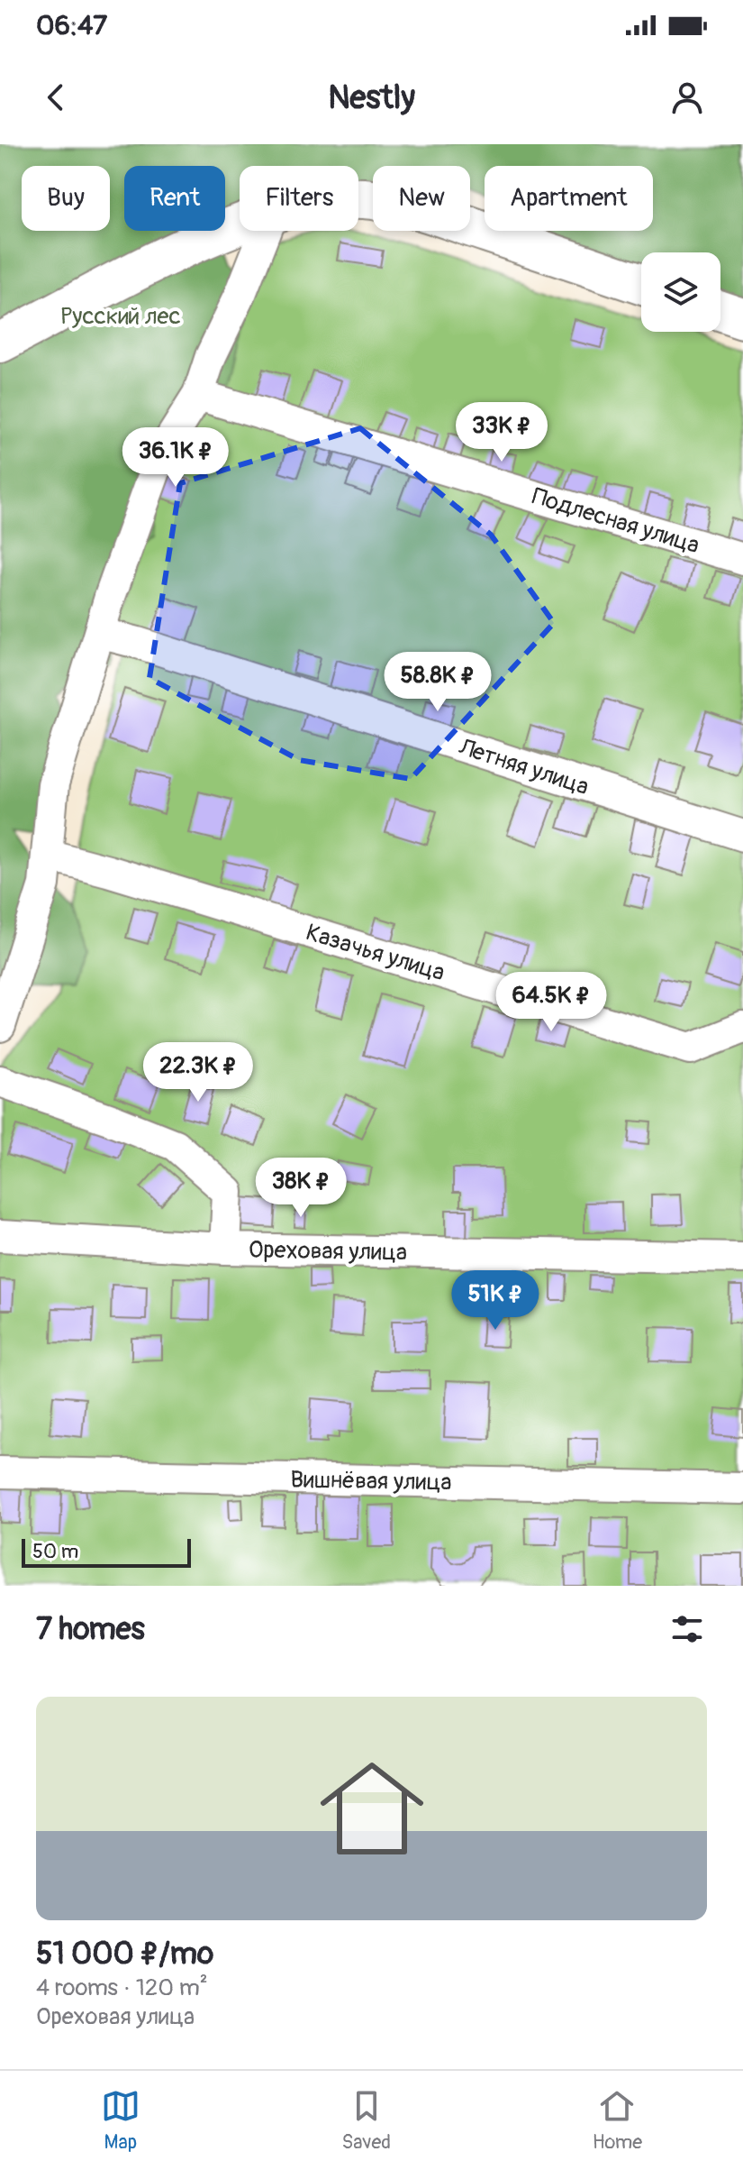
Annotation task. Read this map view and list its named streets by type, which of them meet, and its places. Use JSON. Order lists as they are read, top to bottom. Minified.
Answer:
{"streets":{"street":["Подлесная улица","Летняя улица","Казачья улица","Ореховая улица","Вишнёвая улица"]},"parks":["Русский лес"],"scale_bar":"50 m","page":{"status":"06:47","header":"Nestly","chip":["Buy","Rent","Filters","New","Apartment"],"price":["33K ₽","36.1K ₽","58.8K ₽","64.5K ₽","22.3K ₽","38K ₽","51K ₽"],"scale":"50 m","heading":"7 homes","list":[{"name":"51 000 ₽/mo","note":"4 rooms · 120 m² · Ореховая улица"}],"tabs":["Map","Saved","Home"]}}
